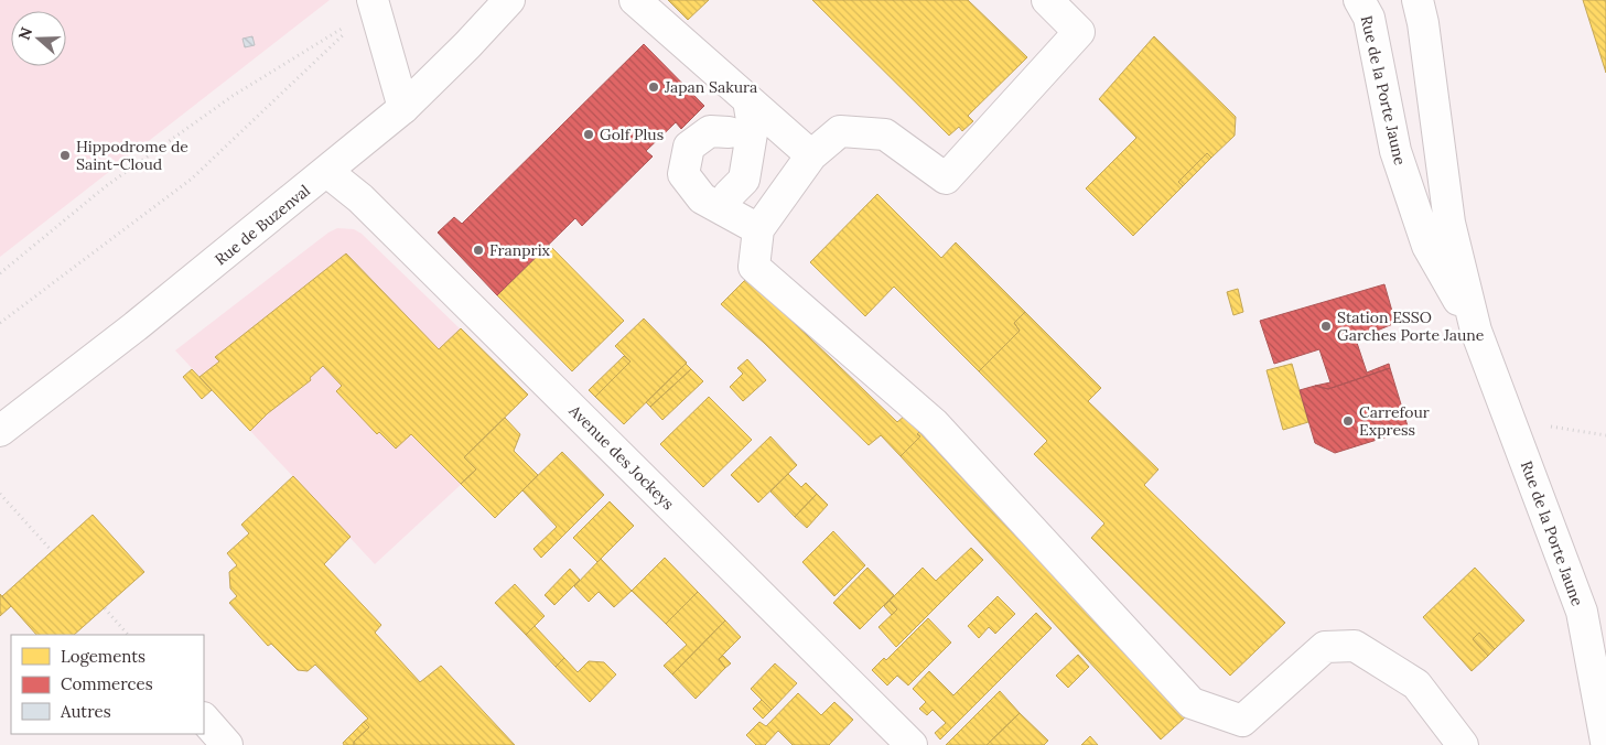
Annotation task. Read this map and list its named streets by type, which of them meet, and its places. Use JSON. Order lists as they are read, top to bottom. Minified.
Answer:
{"streets":{"main road":["Rue de la Porte Jaune","Rue de Buzenval","Avenue des Jockeys"]},"crossings":[["Rue de Buzenval","Avenue des Jockeys"]],"places":["Japan Sakura","Golf Plus","Hippodrome de Saint-Cloud","Franprix","Station ESSO Garches Porte Jaune","Carrefour Express"],"legend":["Logements","Commerces","Autres"],"north":"left"}
